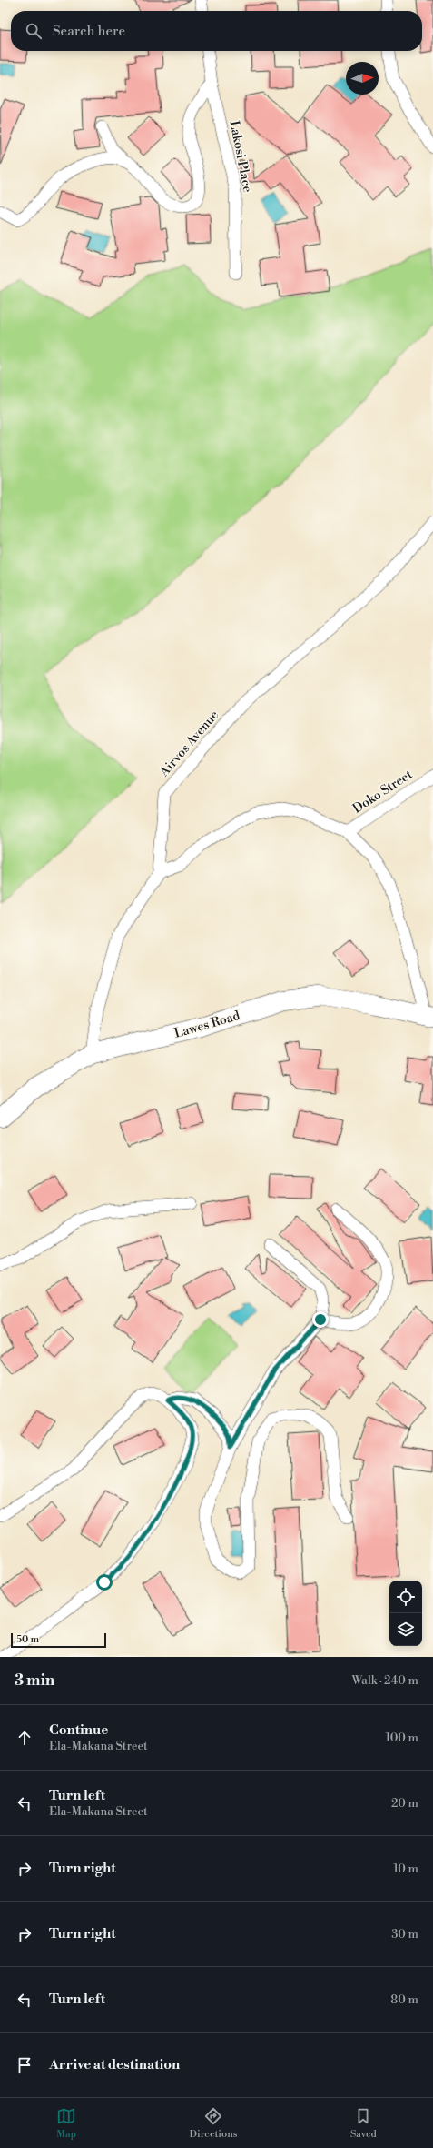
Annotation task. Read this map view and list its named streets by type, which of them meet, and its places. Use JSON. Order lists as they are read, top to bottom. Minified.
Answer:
{"streets":{"main road":["Lawes Road"],"street":["Lakosi Place","Airvos Avenue","Doko Street"]},"crossings":[["Airvos Avenue","Lawes Road"]],"scale_bar":"50 m","north":"right","page":{"search":"Search here","scale":"50 m","heading":["3 min","Walk · 240 m"],"list":[["Continue","Ela-Makana Street","100 m"],["Turn left","Ela-Makana Street","20 m"],["Turn right","10 m"],["Turn right","30 m"],["Turn left","80 m"],"Arrive at destination"],"nav":["Map","Directions","Saved"]}}
